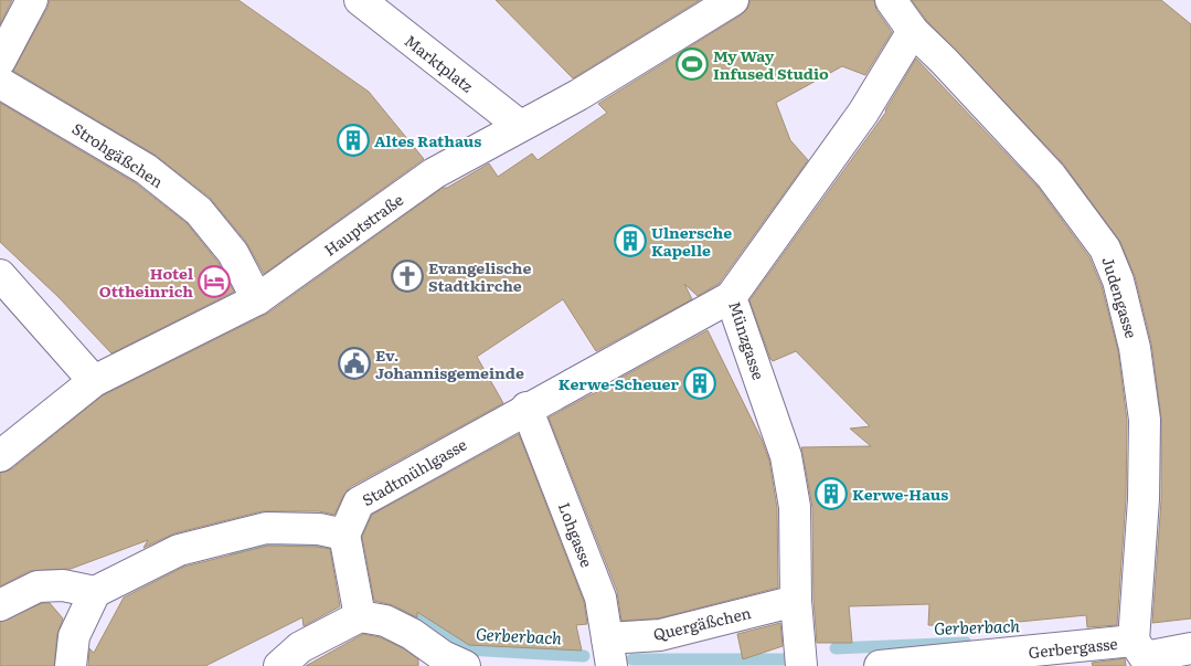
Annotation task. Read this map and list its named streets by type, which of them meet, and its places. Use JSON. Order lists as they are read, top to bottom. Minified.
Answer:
{"streets":{"street":["Marktplatz","Strohgäßchen","Hauptstraße","Judengasse","Münzgasse","Stadtmühlgasse","Lohgasse","Quergäßchen","Gerbergasse"]},"crossings":[["Marktplatz","Hauptstraße"],["Strohgäßchen","Hauptstraße"],["Judengasse","Münzgasse"],["Judengasse","Gerbergasse"],["Münzgasse","Stadtmühlgasse"],["Münzgasse","Quergäßchen"],["Stadtmühlgasse","Lohgasse"],["Lohgasse","Quergäßchen"]],"water":["Gerberbach"],"places":{"sports":["My Way Infused Studio"],"building":["Altes Rathaus","Ulnersche Kapelle","Kerwe-Scheuer","Kerwe-Haus"],"church":["Evangelische Stadtkirche"],"hotel":["Hotel Ottheinrich"],"public building":["Ev. Johannisgemeinde"]}}
